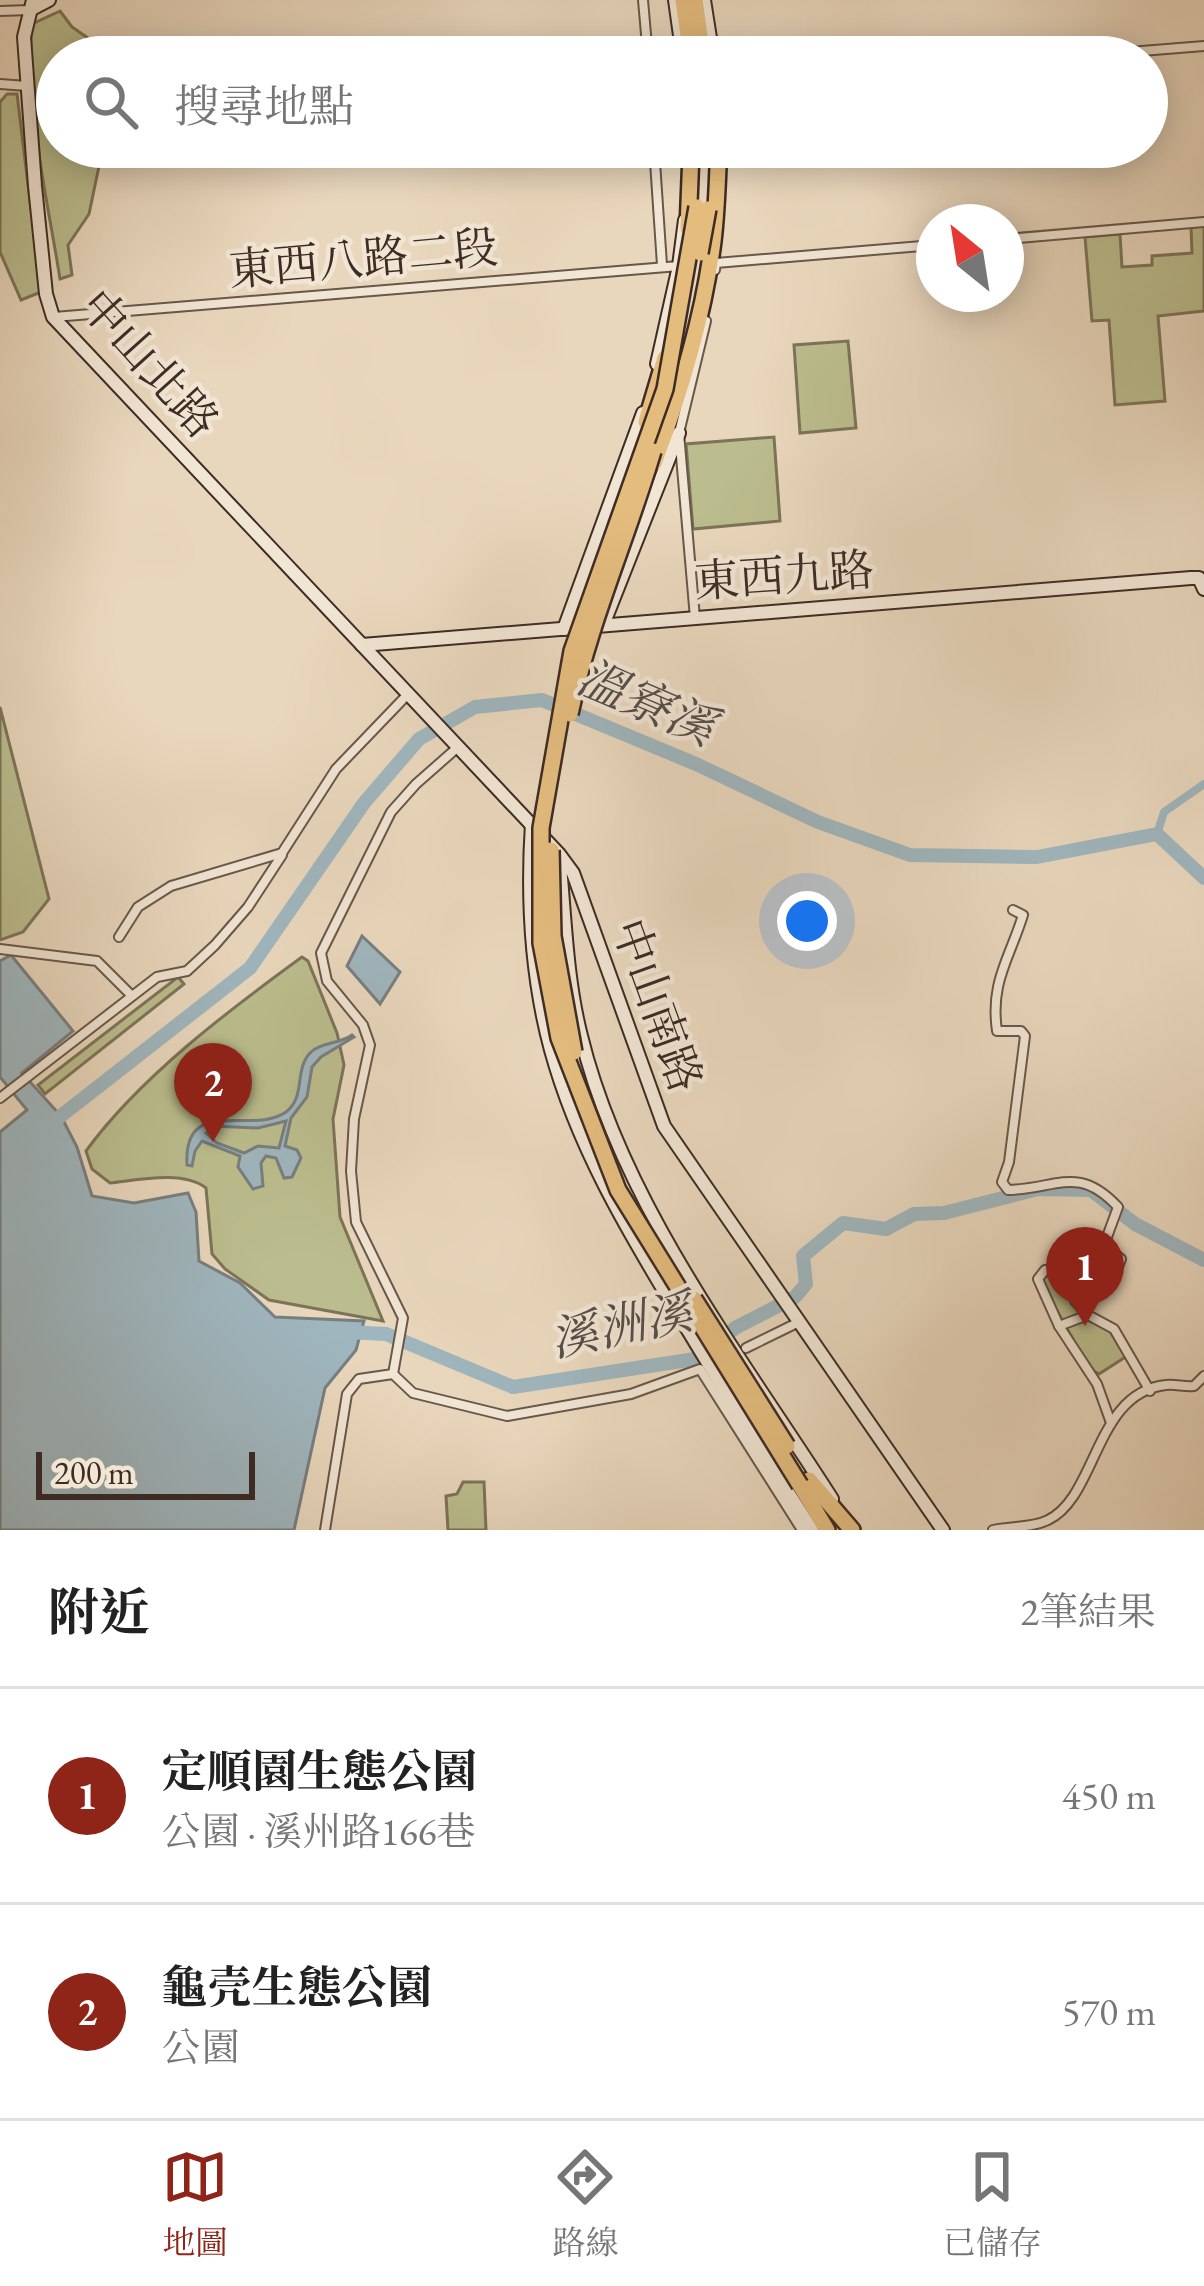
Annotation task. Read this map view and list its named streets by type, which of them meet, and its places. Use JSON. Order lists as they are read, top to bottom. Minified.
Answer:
{"streets":{"street":["東西八路二段","中山北路","東西九路","中山南路"]},"crossings":[["東西八路二段","中山北路"],["中山北路","東西九路"],["中山北路","中山南路"]],"water":["溫寮溪","溪洲溪"],"scale_bar":"200 m","north":"top left","page":{"search":"搜尋地點","pins":["2","1"],"scale":"200 m","heading":["附近","2筆結果"],"list":[{"mark":"1","name":"定順園生態公園","note":"公園 · 溪州路166巷","value":"450 m"},{"mark":"2","name":"龜壳生態公園","note":"公園","value":"570 m"}],"nav":["地圖","路線","已儲存"]}}
